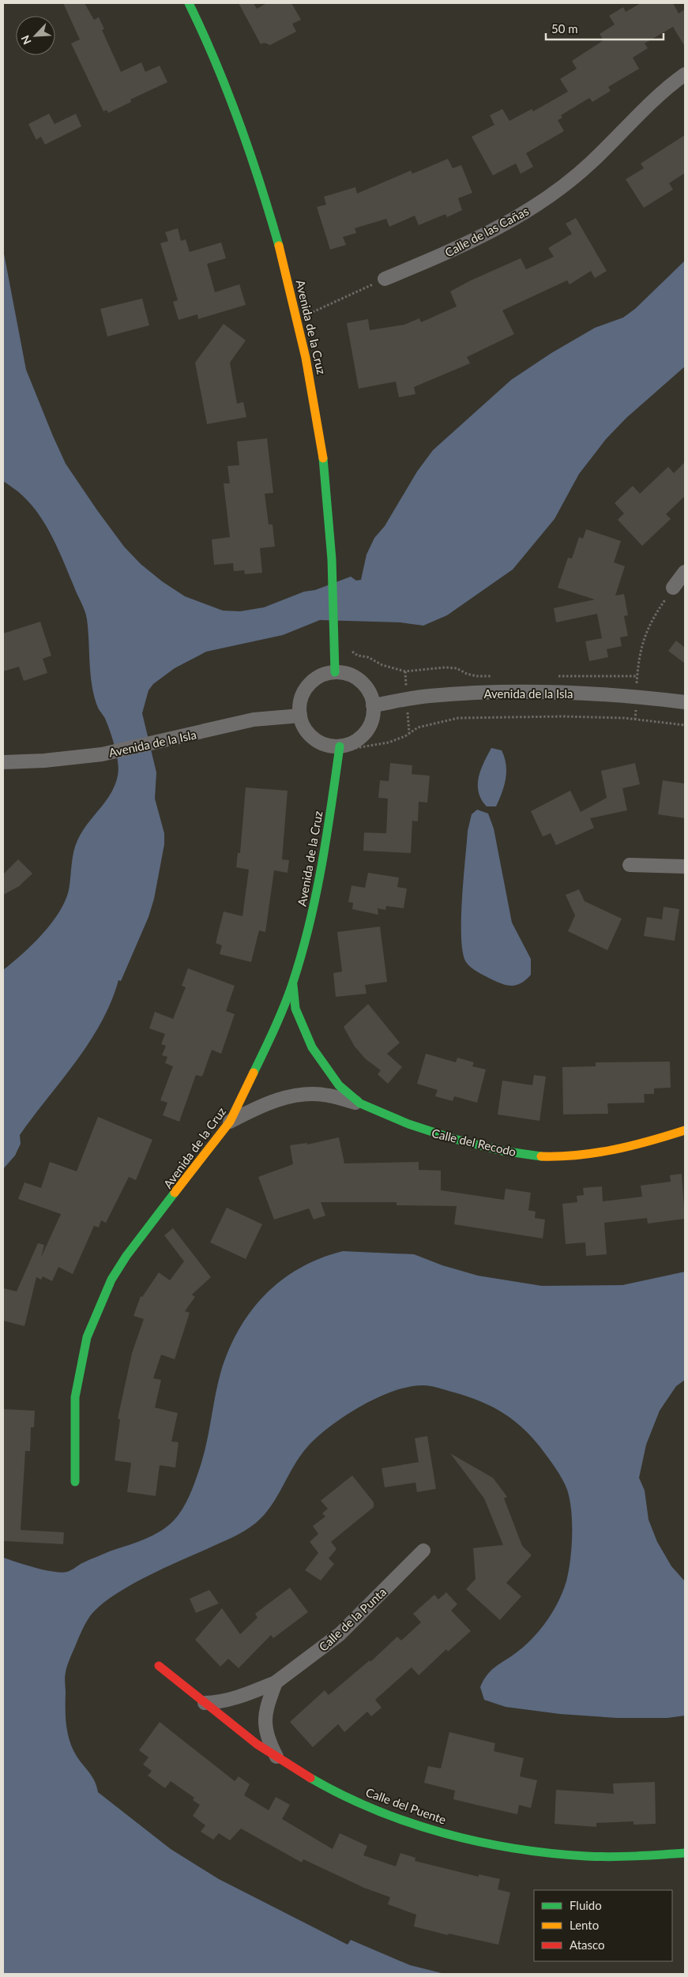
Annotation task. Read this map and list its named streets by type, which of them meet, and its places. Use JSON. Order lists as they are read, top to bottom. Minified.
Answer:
{"streets":{"street":["Calle de las Cañas","Avenida de la Cruz","Avenida de la Isla","Calle del Recodo","Calle de la Punta","Calle del Puente"]},"crossings":[["Avenida de la Cruz","Avenida de la Isla"],["Avenida de la Cruz","Calle del Recodo"],["Calle de la Punta","Calle del Puente"]],"legend":["Fluido","Lento","Atasco"],"scale_bar":"50 m","north":"bottom left"}
